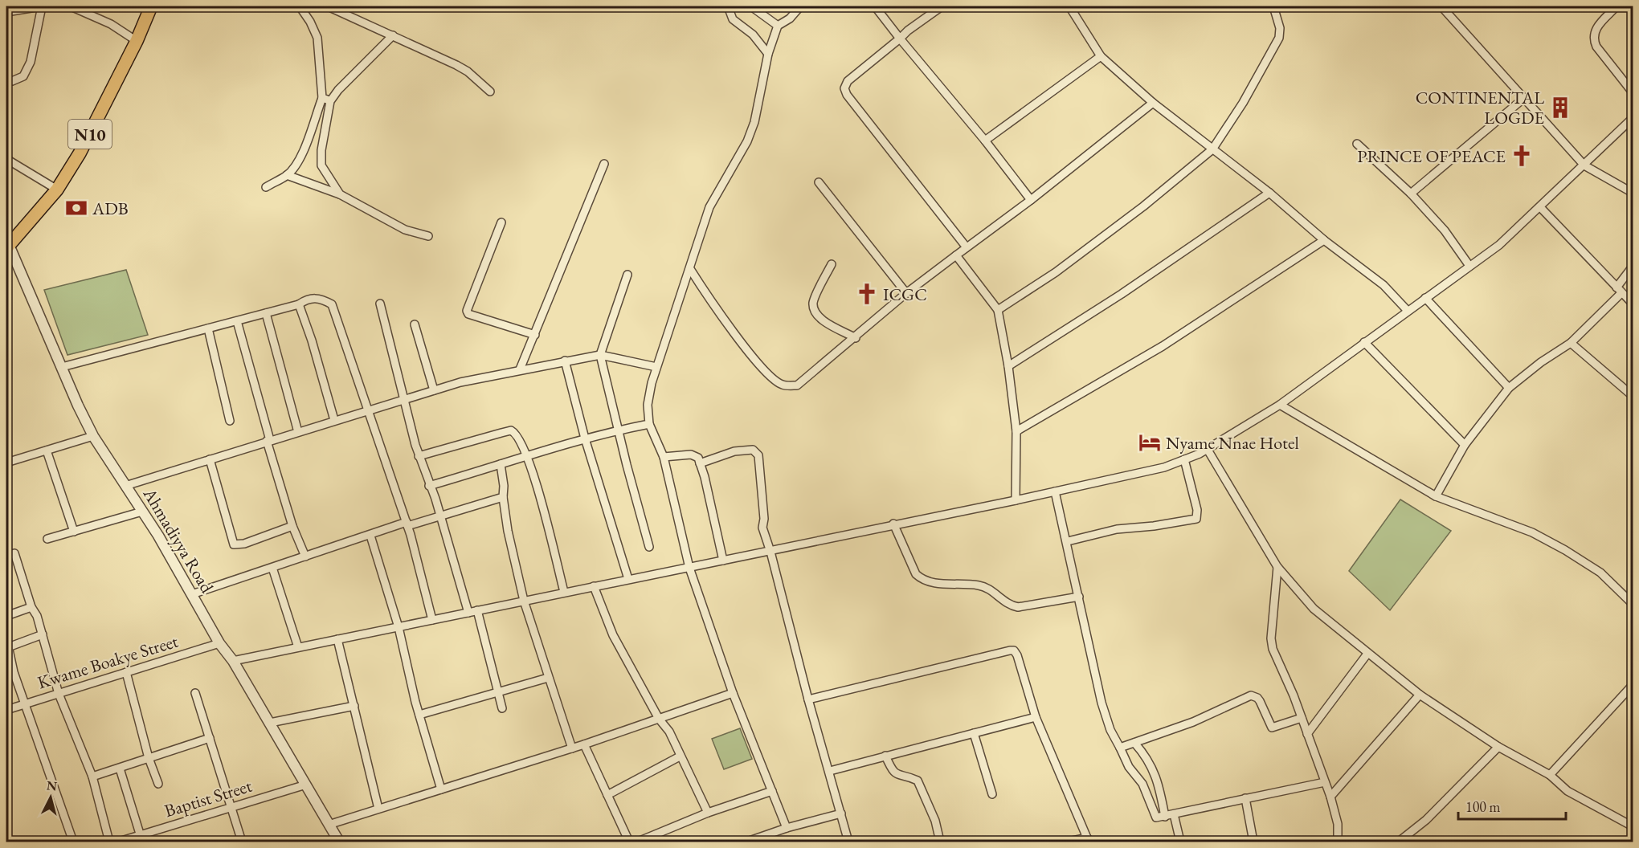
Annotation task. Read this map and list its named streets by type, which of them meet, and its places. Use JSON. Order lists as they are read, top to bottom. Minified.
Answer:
{"streets":{"highway":["N10"],"street":["Ahmadiyya Road","Kwame Boakye Street","Baptist Street"]},"crossings":[["N10","Ahmadiyya Road"],["Ahmadiyya Road","Kwame Boakye Street"],["Ahmadiyya Road","Baptist Street"]],"places":{"building":["CONTINENTAL LOGDE"],"church":["PRINCE OF PEACE","ICGC"],"bank":["ADB"],"hotel":["Nyame Nnae Hotel"]},"scale_bar":"100 m","north":"top"}
